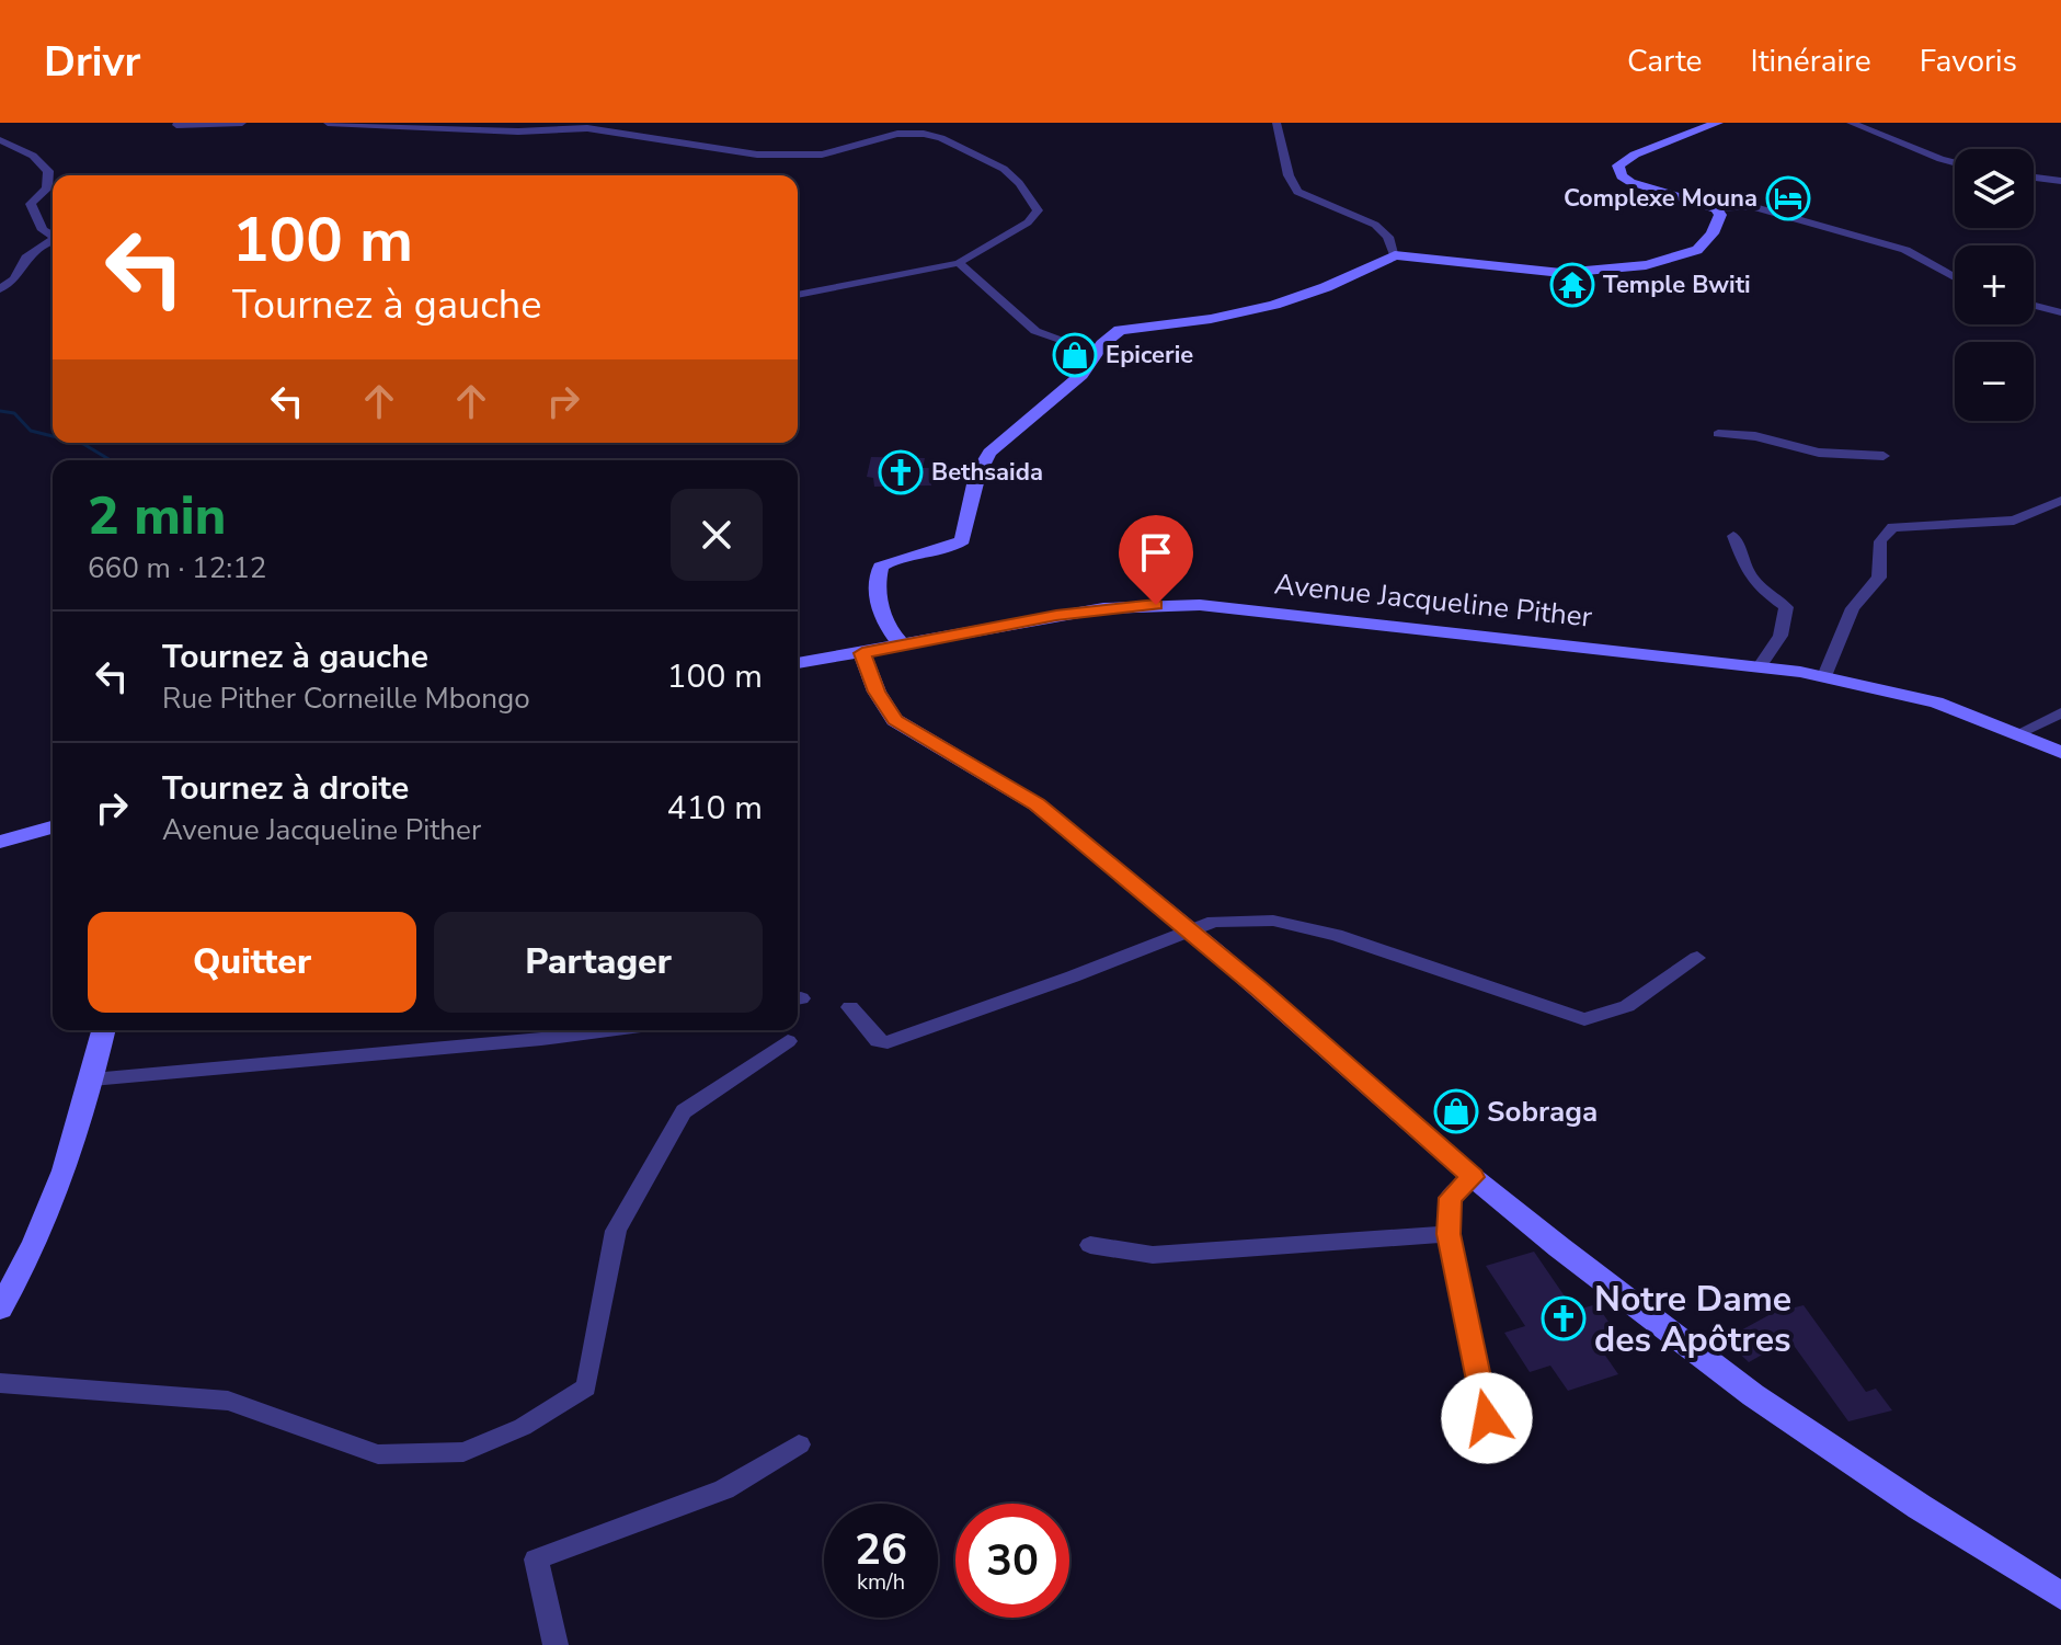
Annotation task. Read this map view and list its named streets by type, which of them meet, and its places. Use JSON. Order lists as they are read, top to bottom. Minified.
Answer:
{"streets":{"street":["Avenue Jacqueline Pither"]},"places":{"hotel":["Complexe Mouna"],"temple":["Temple Bwiti"],"shop":["Epicerie","Sobraga"],"church":["Bethsaida","Notre Dame des Apôtres"]},"page":{"header":"Drivr","nav":["Carte","Itinéraire","Favoris"],"map_buttons":["+","−"],"turn":["100 m","Tournez à gauche"],"heading":["2 min","660 m · 12:12"],"list":[{"name":"Tournez à gauche","note":"Rue Pither Corneille Mbongo","value":"100 m"},{"name":"Tournez à droite","note":"Avenue Jacqueline Pither","value":"410 m"}],"buttons":["Quitter","Partager"],"speed":"26 km/h","limit":"30"}}
